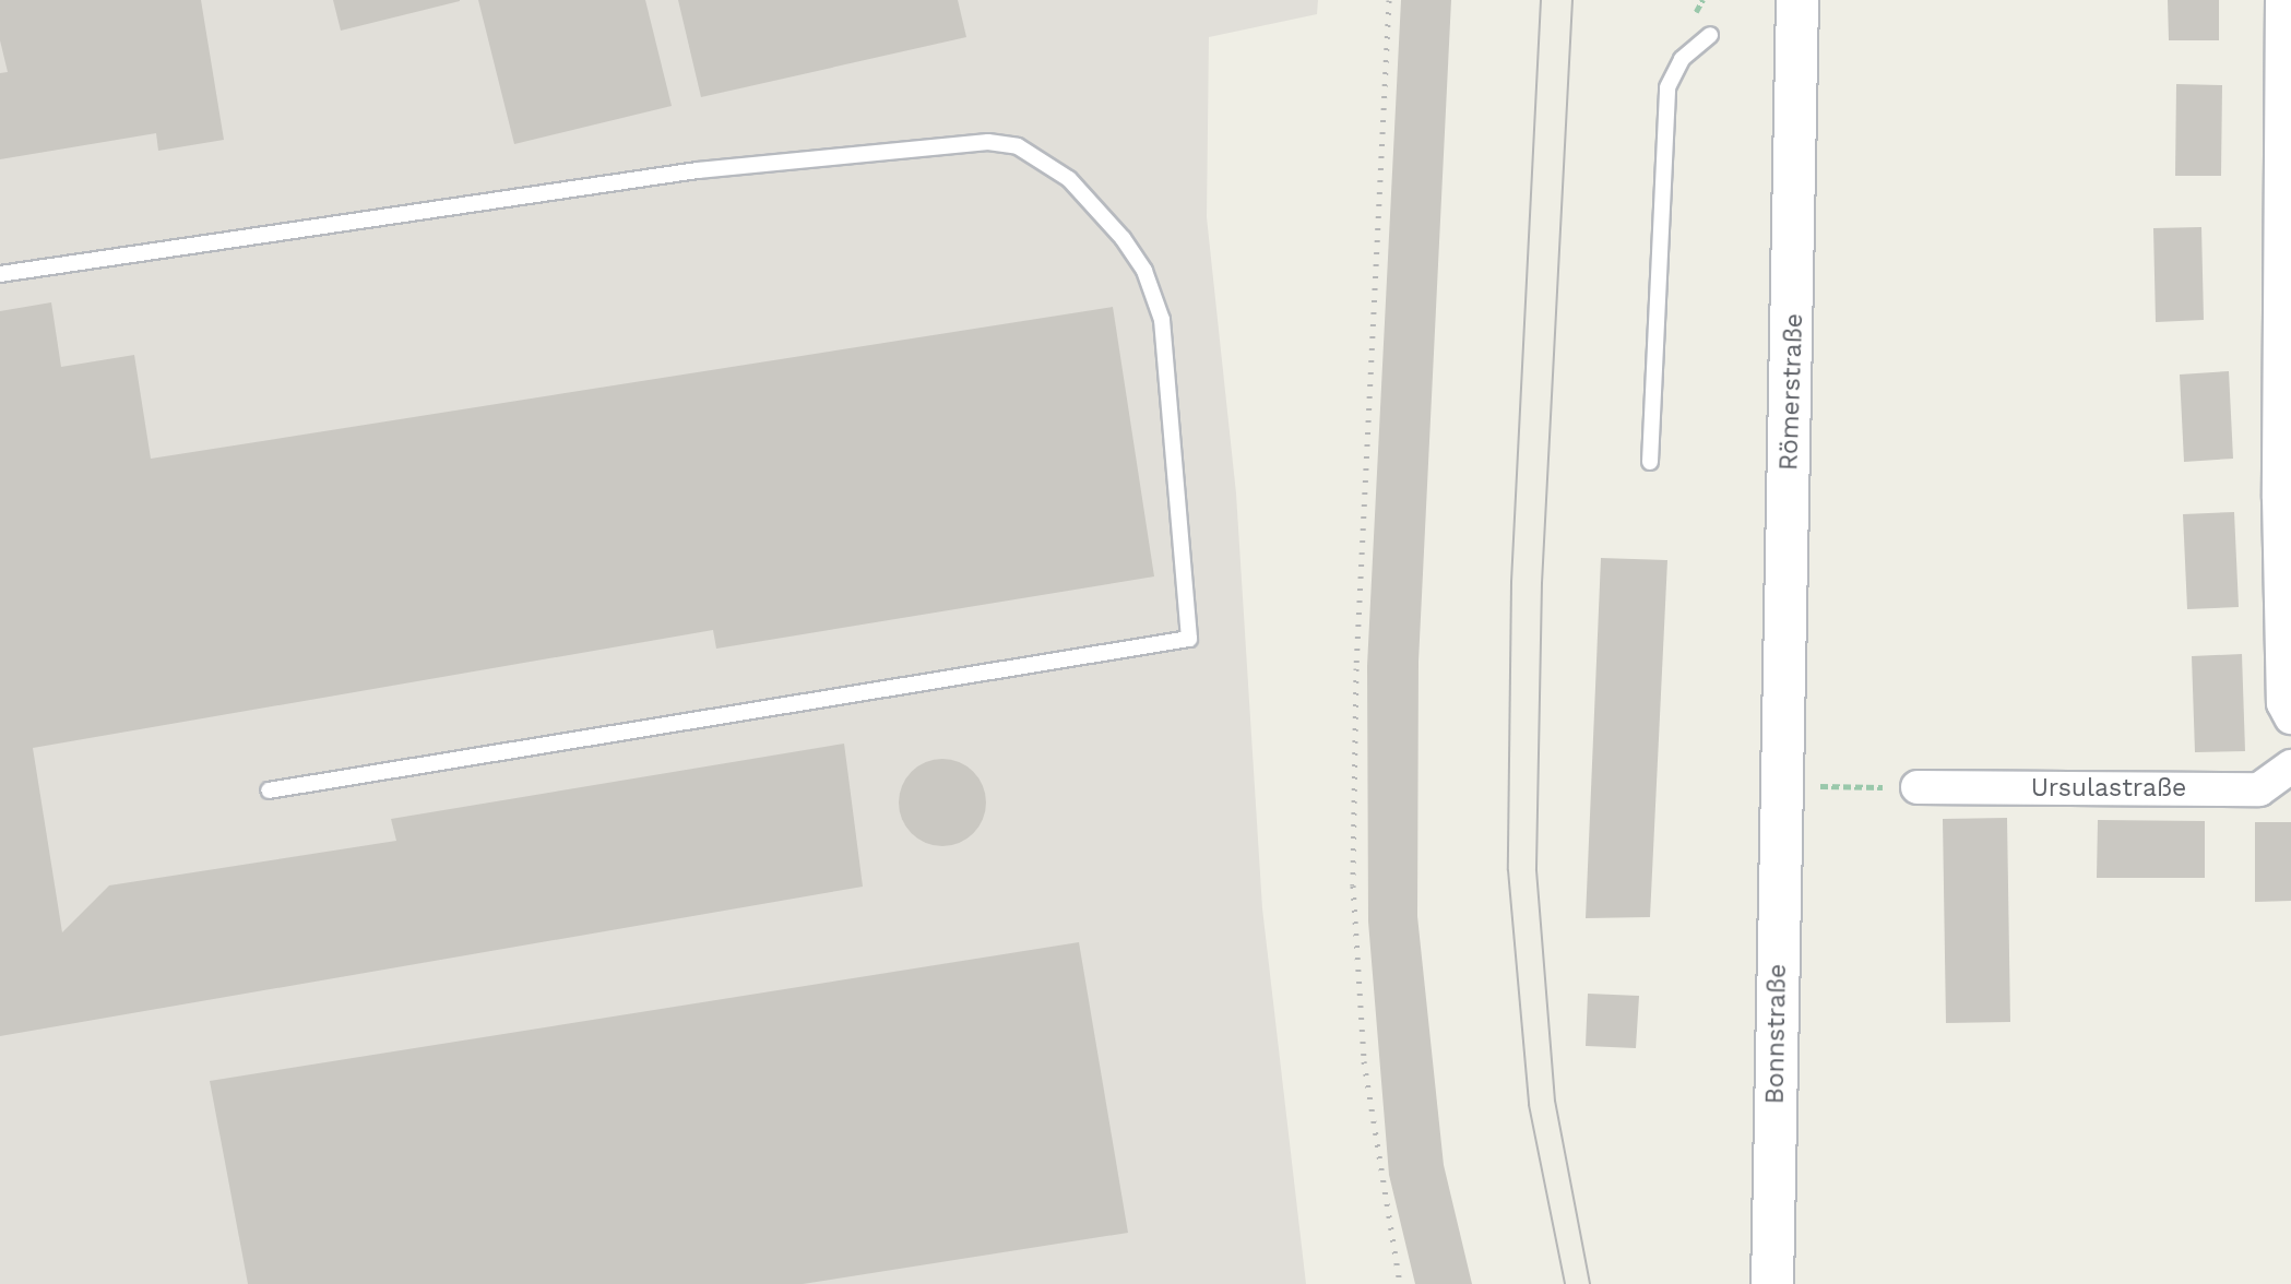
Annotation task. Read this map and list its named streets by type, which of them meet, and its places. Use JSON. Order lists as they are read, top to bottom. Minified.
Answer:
{"streets":{"main road":["Römerstraße","Bonnstraße"],"street":["Ursulastraße"]},"crossings":[["Römerstraße","Bonnstraße"]]}
